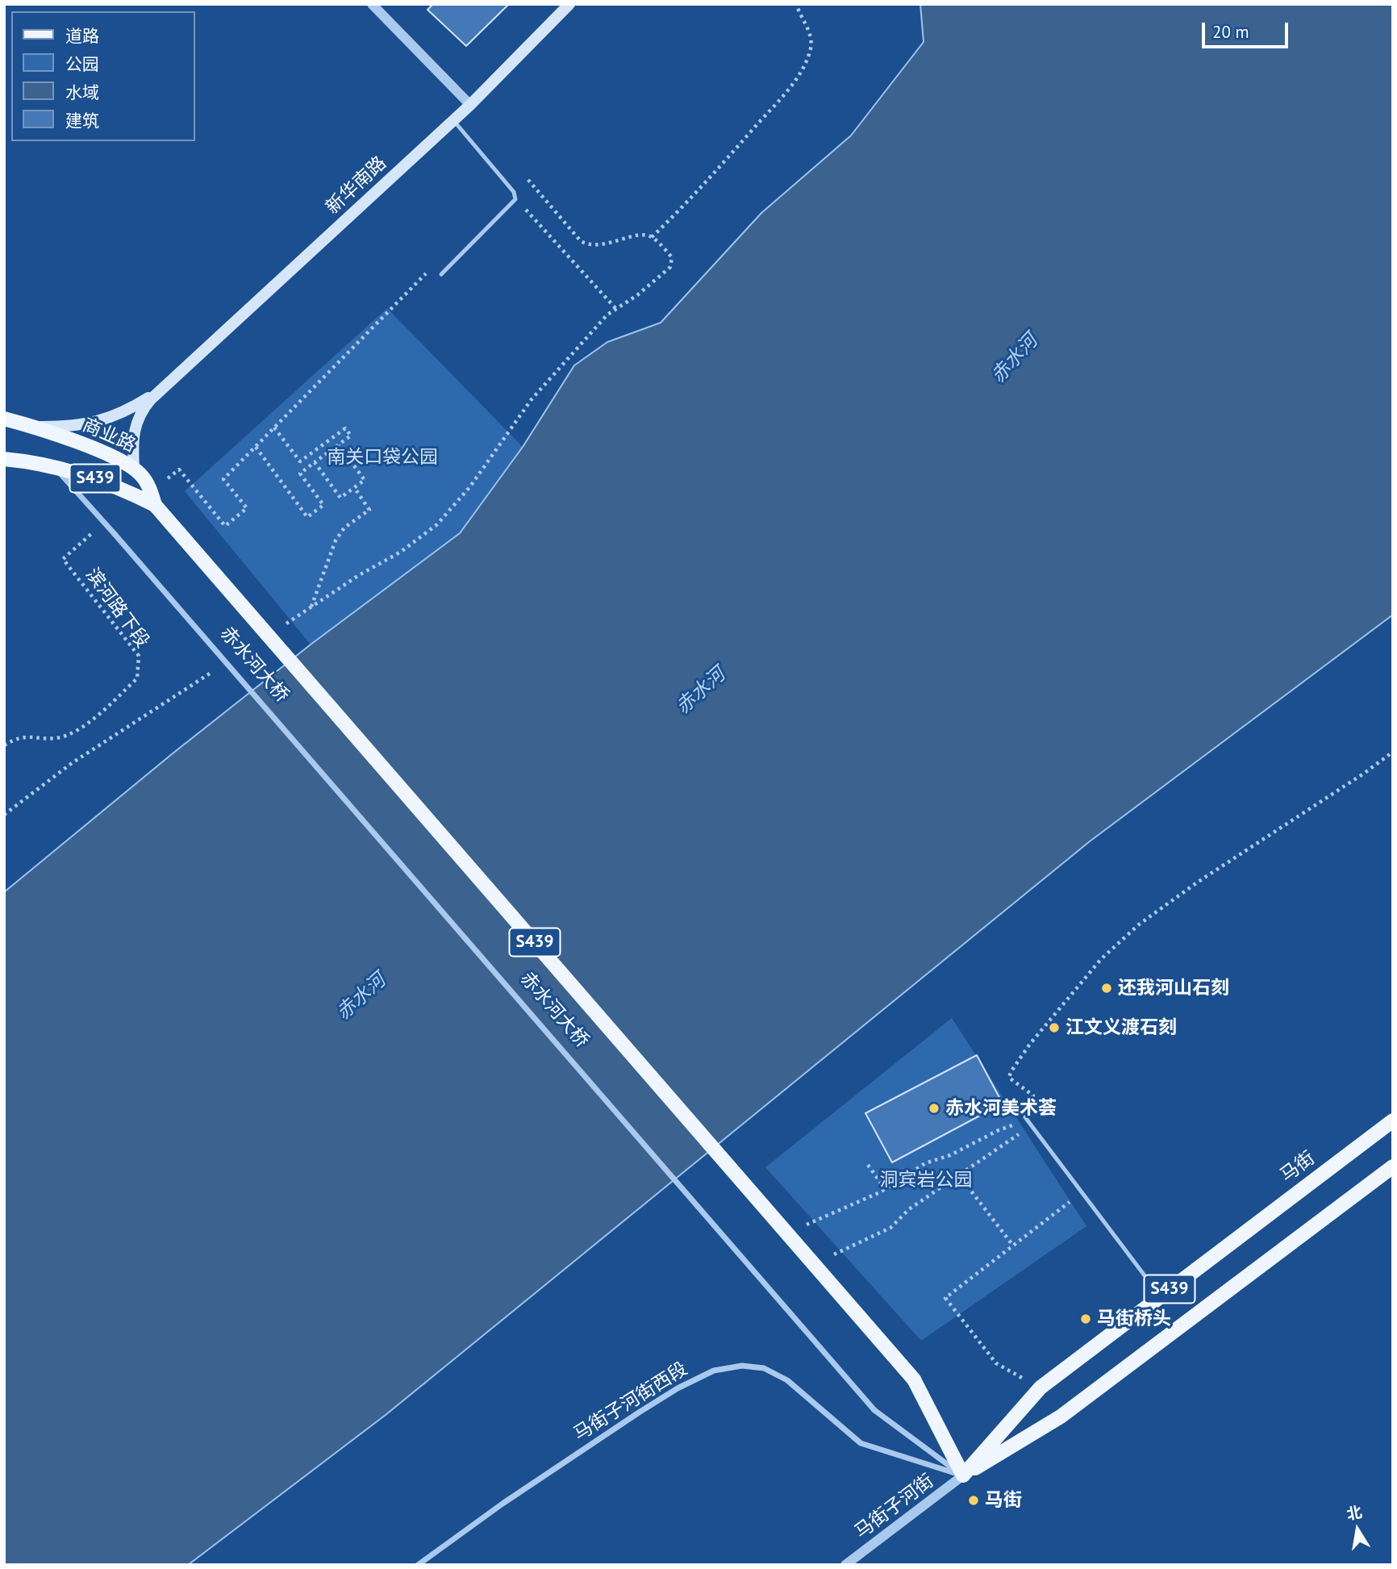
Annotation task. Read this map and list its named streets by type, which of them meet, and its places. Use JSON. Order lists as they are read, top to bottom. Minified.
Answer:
{"streets":{"main road":["新华南路","商业路","S439","赤水河大桥","马街"],"street":["马街子河街西段","马街子河街"],"path":["滨河路下段"]},"crossings":[["商业路","S439"],["商业路","赤水河大桥"],["S439","赤水河大桥"],["S439","马街"],["S439","马街子河街西段"],["S439","马街子河街"],["滨河路下段","赤水河大桥"],["赤水河大桥","马街"],["赤水河大桥","马街子河街西段"],["赤水河大桥","马街子河街"],["马街","马街子河街西段"],["马街","马街子河街"],["马街子河街西段","马街子河街"]],"water":["赤水河"],"parks":["南关口袋公园","洞宾岩公园"],"places":["还我河山石刻","江文义渡石刻","赤水河美术荟","马街桥头","马街"],"legend":["道路","公园","水域","建筑"],"scale_bar":"20 m","north":"top"}
